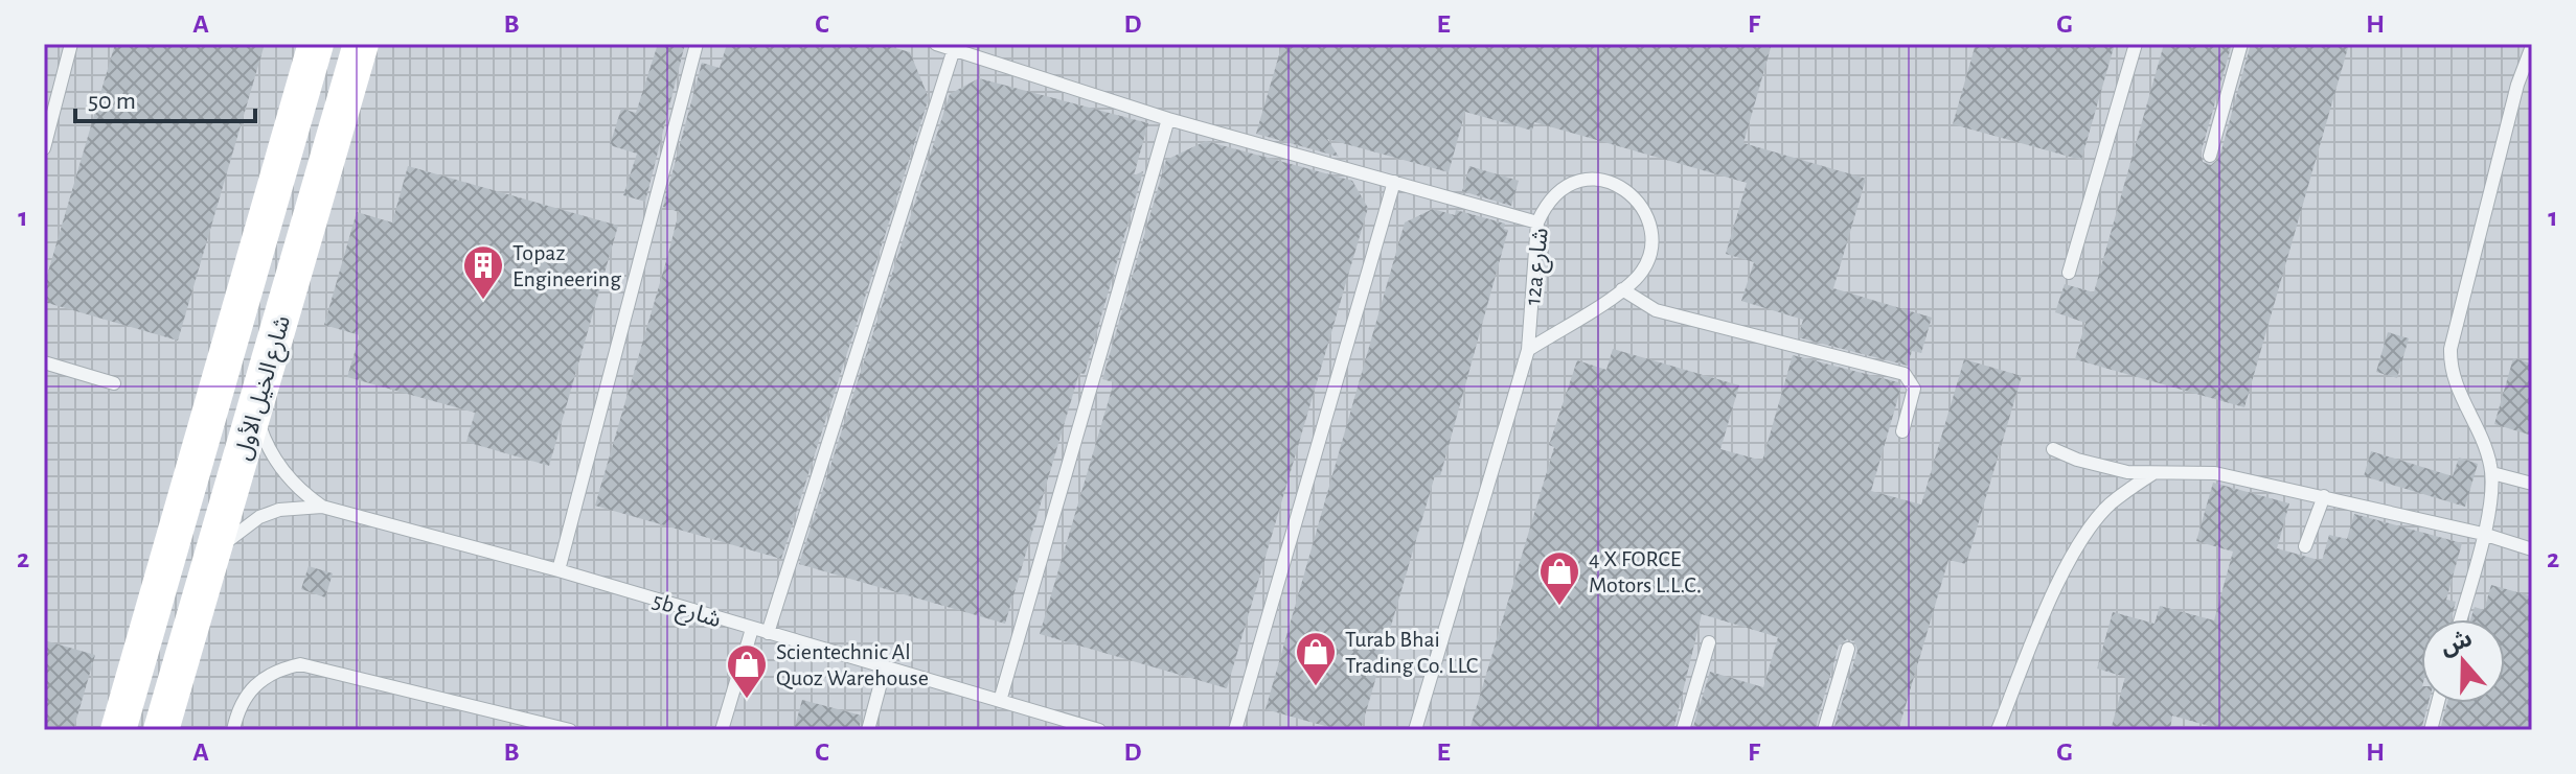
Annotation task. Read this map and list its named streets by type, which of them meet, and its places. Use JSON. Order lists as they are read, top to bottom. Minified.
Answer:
{"streets":{"main road":["شارع الخيل الأول"],"lane":["12a شارع","5b شارع"]},"crossings":[["شارع الخيل الأول","5b شارع"]],"places":{"building":["Topaz Engineering"],"shop":["4 X FORCE Motors L.L.C.","Turab Bhai Trading Co. LLC","Scientechnic Al Quoz Warehouse"]},"scale_bar":"50 m","north":"top","grid":{"columns":["A","B","C","D","E","F","G","H"],"rows":["1","2"]}}
